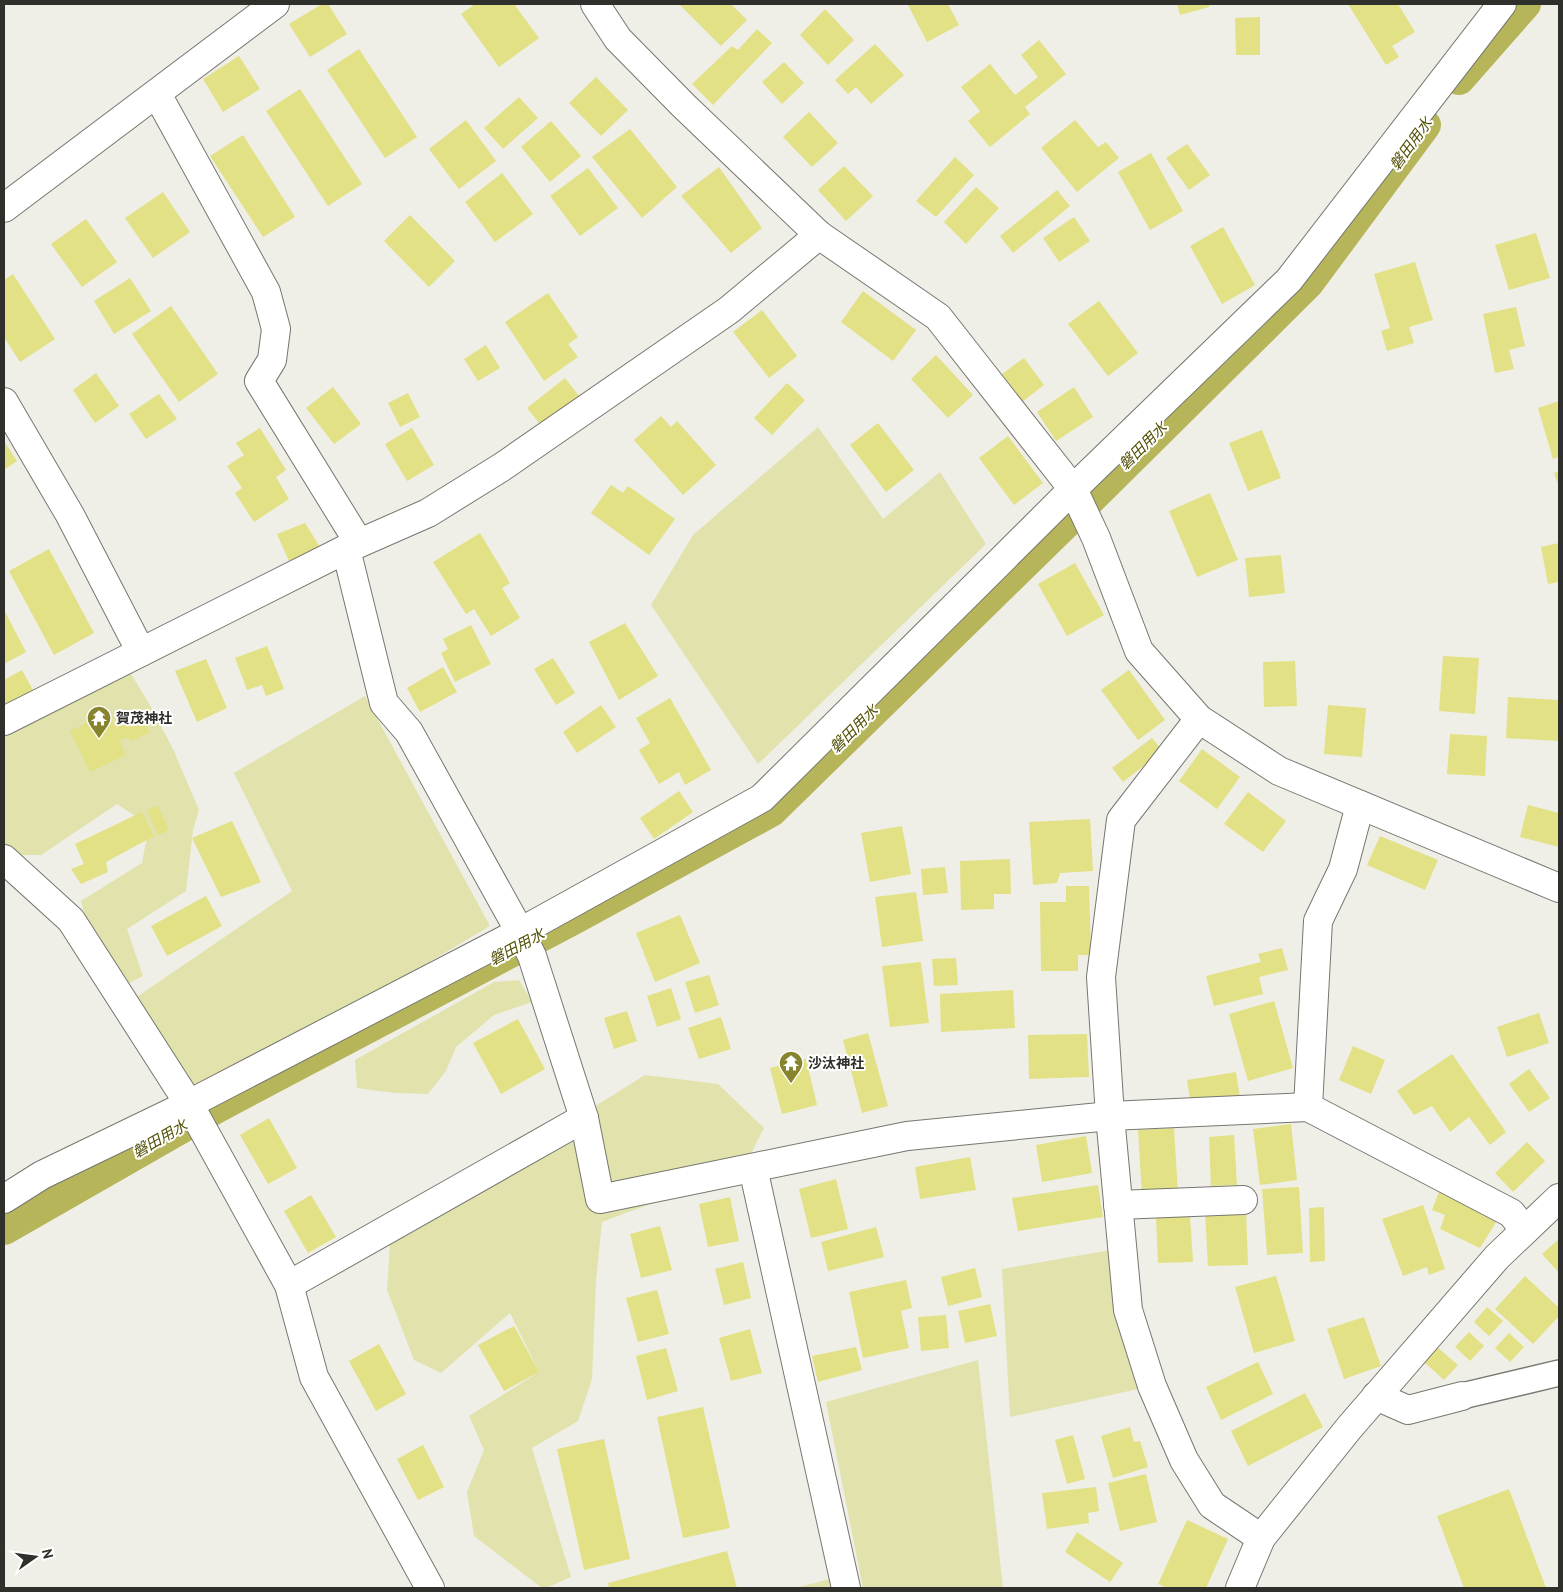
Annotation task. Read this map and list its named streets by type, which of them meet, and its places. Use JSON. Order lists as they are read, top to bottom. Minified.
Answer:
{"water":["磐田用水"],"places":{"temple":["賀茂神社","沙汰神社"]},"north":"right"}
